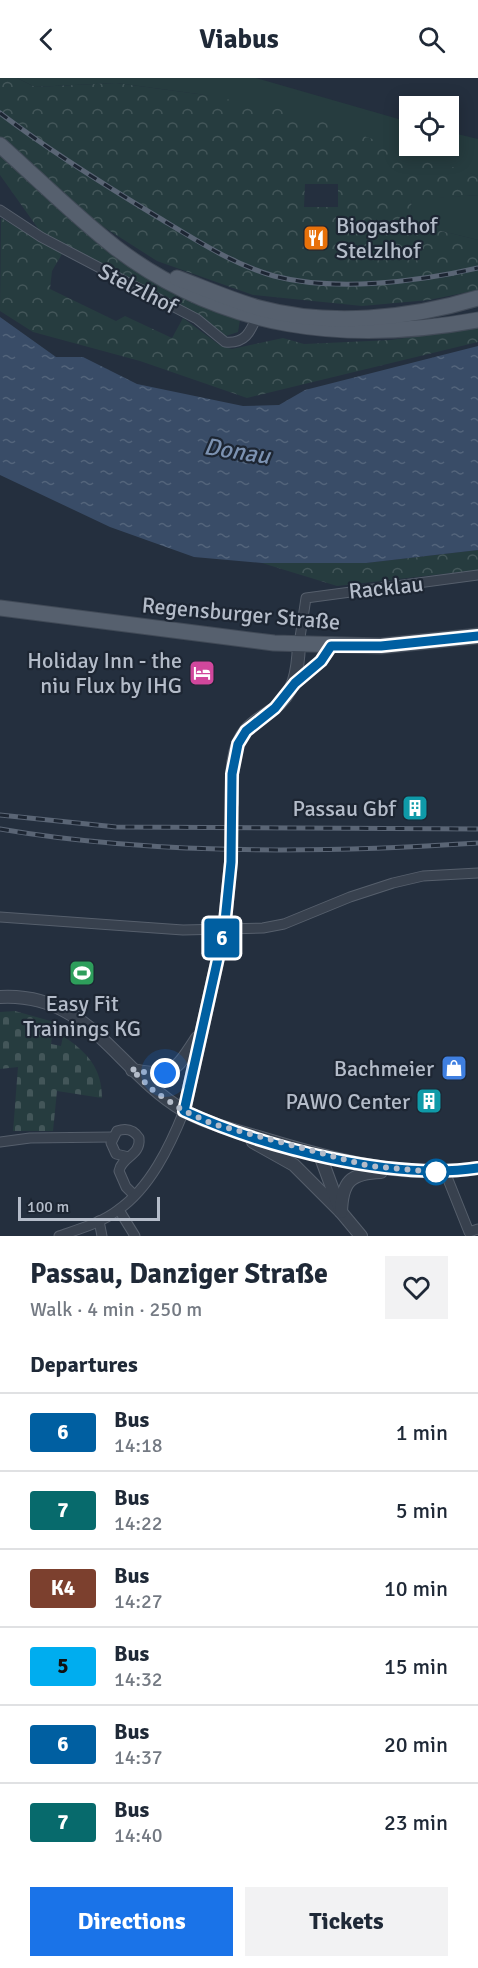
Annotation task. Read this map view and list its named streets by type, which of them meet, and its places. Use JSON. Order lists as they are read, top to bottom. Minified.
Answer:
{"streets":{"main road":["Regensburger Straße"],"street":["Stelzlhof","Racklau"]},"crossings":[["Racklau","Regensburger Straße"]],"water":["Donau"],"places":{"restaurant":["Biogasthof Stelzlhof"],"hotel":["Holiday Inn - the niu Flux by IHG"],"building":["Passau Gbf","PAWO Center"],"sports":["Easy Fit Trainings KG"],"shop":["Bachmeier"]},"lines":["bus line 6"],"scale_bar":"100 m","page":{"header":"Viabus","on_map":"6","scale":"100 m","heading":[["Passau, Danziger Straße","Walk · 4 min · 250 m"],"Departures"],"list":[{"mark":"6","name":"Bus","note":"14:18","value":"1 min"},{"mark":"7","name":"Bus","note":"14:22","value":"5 min"},{"mark":"K4","name":"Bus","note":"14:27","value":"10 min"},{"mark":"5","name":"Bus","note":"14:32","value":"15 min"},{"mark":"6","name":"Bus","note":"14:37","value":"20 min"},{"mark":"7","name":"Bus","note":"14:40","value":"23 min"}],"buttons":["Directions","Tickets"]}}
